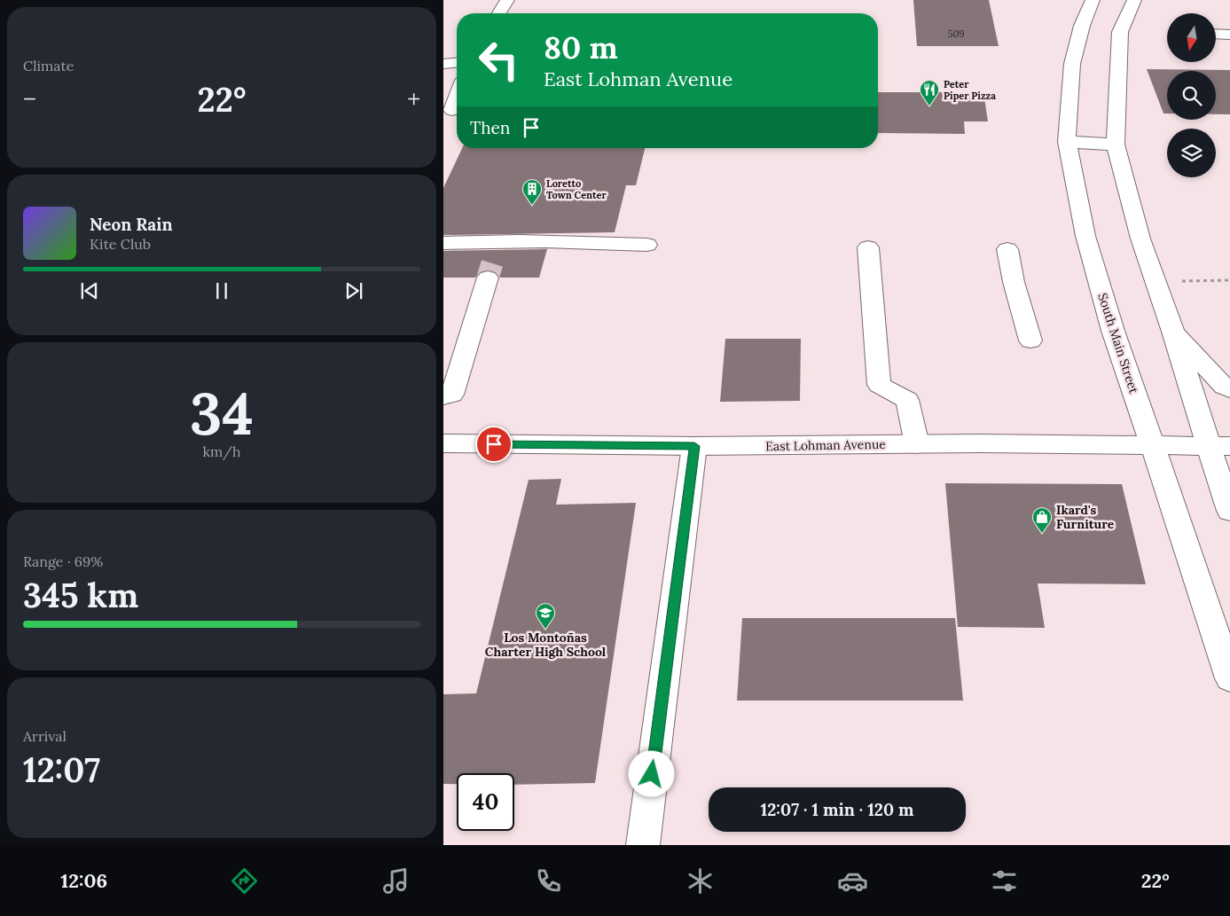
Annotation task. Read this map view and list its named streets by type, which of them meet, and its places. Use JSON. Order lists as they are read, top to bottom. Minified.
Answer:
{"streets":{"main road":["South Main Street","East Lohman Avenue"]},"crossings":[["South Main Street","East Lohman Avenue"]],"places":{"restaurant":["Peter Piper Pizza"],"building":["Loretto Town Center"],"shop":["Ikard's Furniture"],"school or university":["Los Montoñas Charter High School"]},"house_numbers":["509"],"north":"bottom","page":{"tile":["Climate",["34","km/h"],["Range · 69%","345 km"],["Arrival","12:07"]],"turn":["80 m","East Lohman Avenue"],"heat":["−","22°","+"],"then":"Then","song":["Neon Rain","Kite Club"],"limit":"40","trip":"12:07 · 1 min · 120 m","tabs":["12:06","22°"]}}
